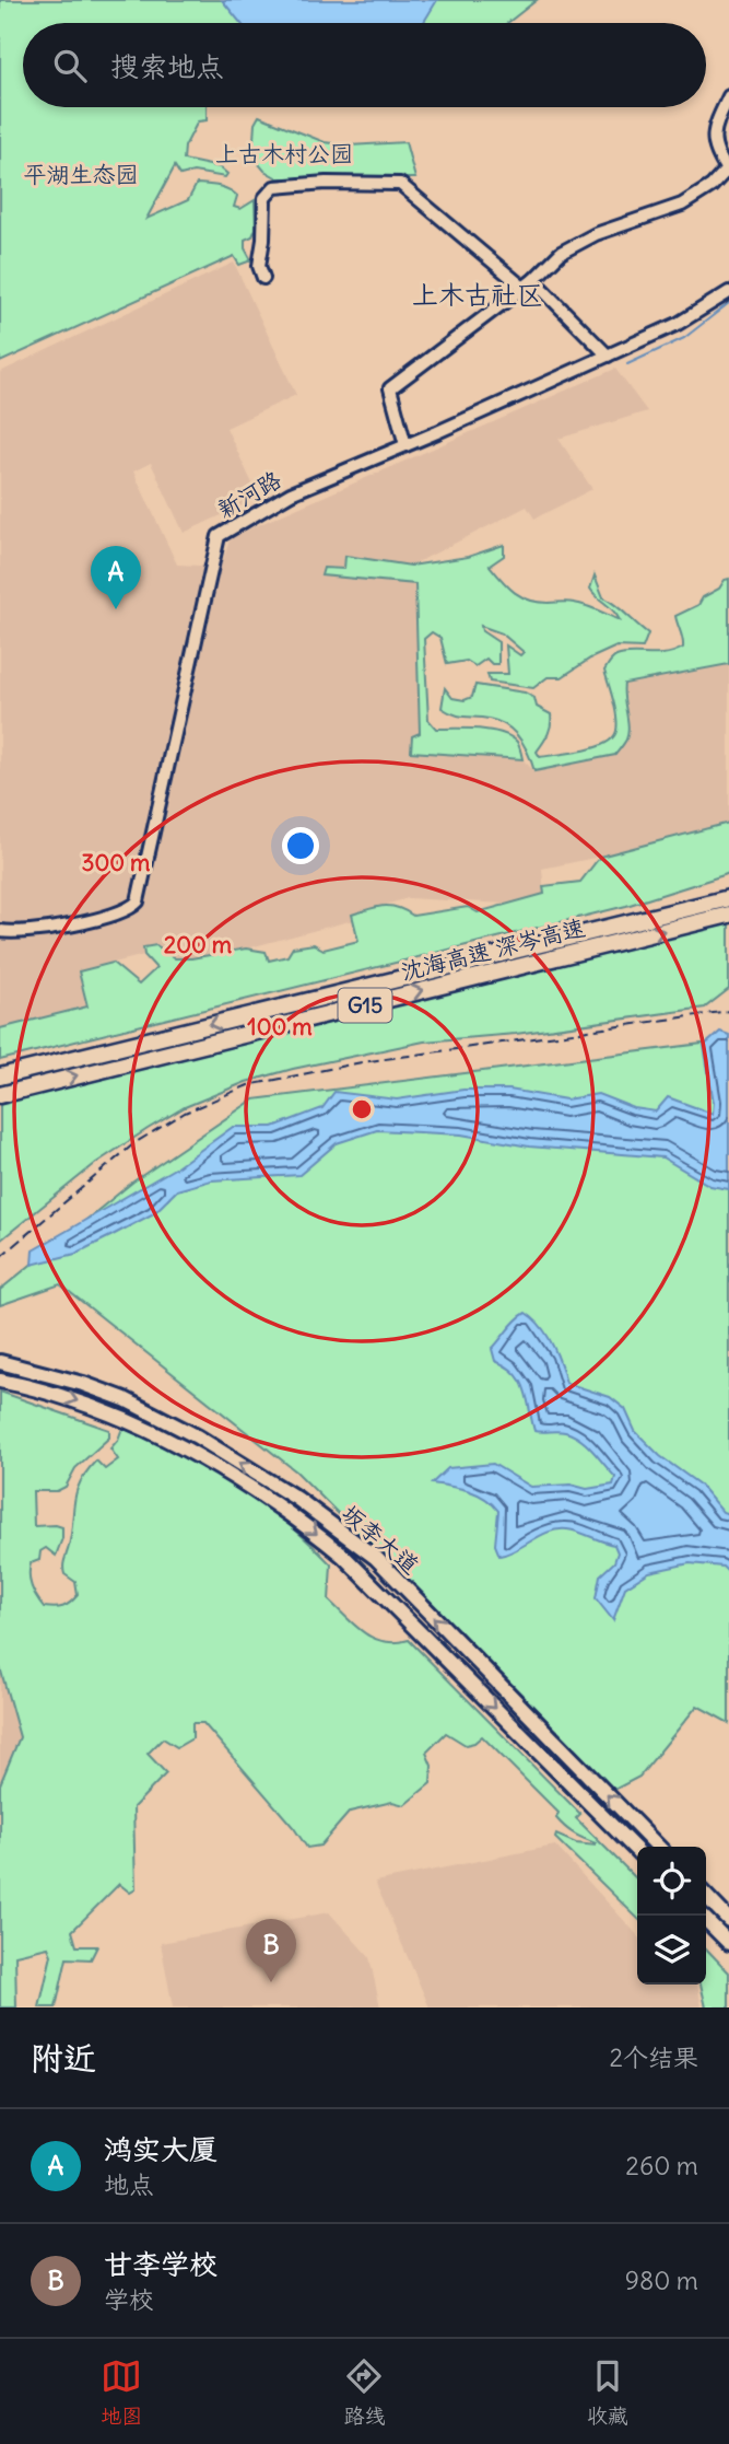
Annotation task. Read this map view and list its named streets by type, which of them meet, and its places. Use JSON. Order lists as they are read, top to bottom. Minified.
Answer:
{"streets":{"highway":["沈海高速 深岑高速","G15"],"main road":["坂李大道"],"street":["新河路"]},"districts":["上木古社区"],"parks":["上古木村公园","平湖生态园"],"page":{"search":"搜索地点","pins":["A","B"],"heading":["附近","2个结果"],"list":[{"mark":"A","name":"鸿实大厦","note":"地点","value":"260 m"},{"mark":"B","name":"甘李学校","note":"学校","value":"980 m"}],"nav":["地图","路线","收藏"]},"rings":["300 m","200 m","100 m"]}
